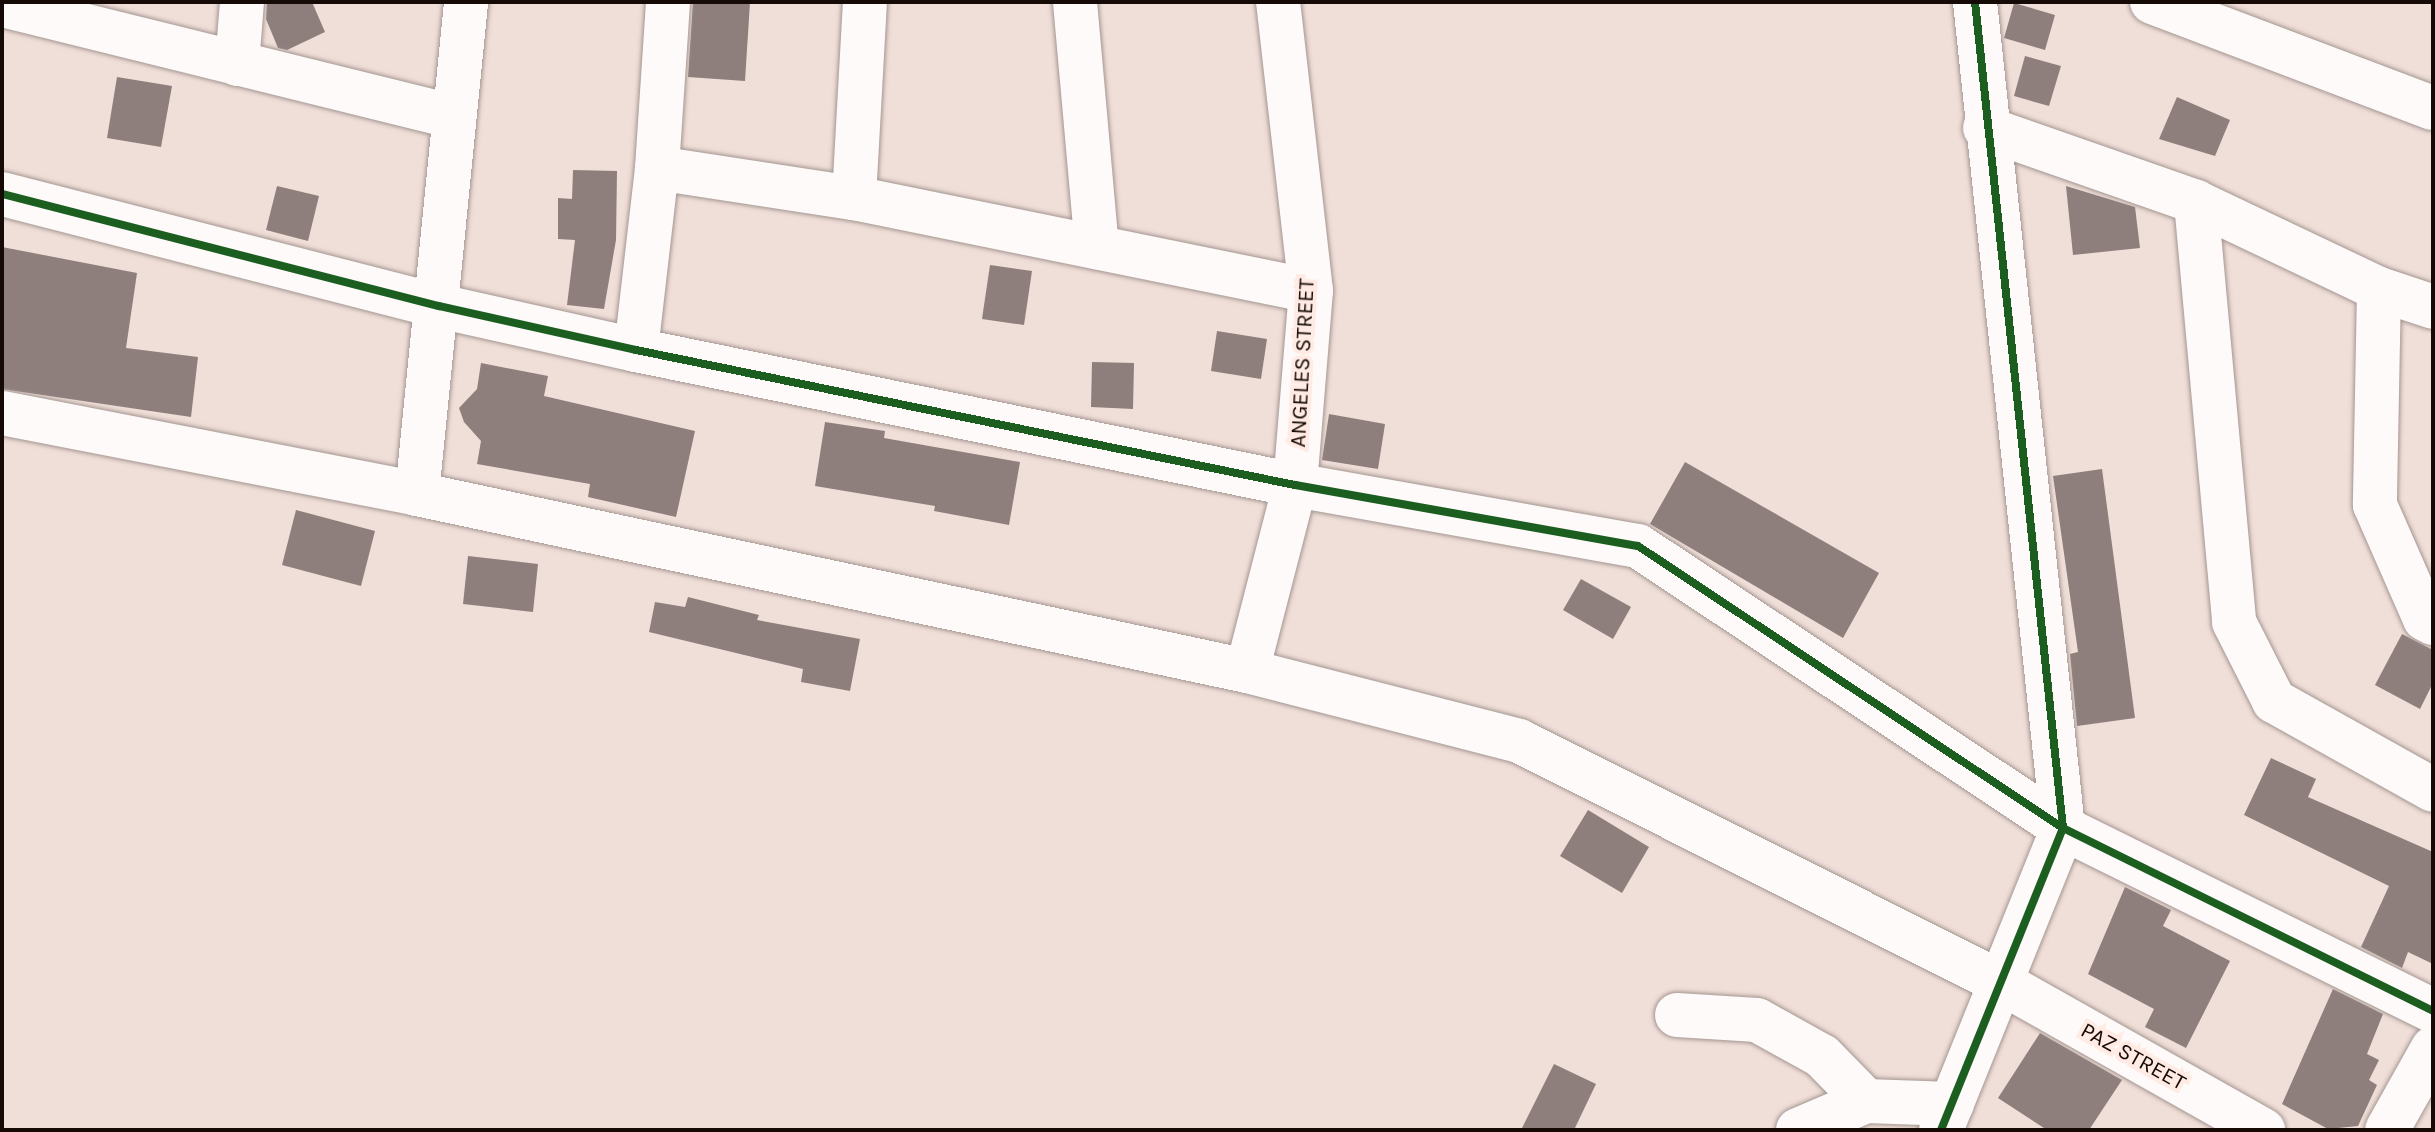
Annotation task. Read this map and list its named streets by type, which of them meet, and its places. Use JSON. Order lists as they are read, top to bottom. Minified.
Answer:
{"streets":{"street":["ANGELES STREET","PAZ STREET"]},"crossings":[["ANGELES STREET","PAZ STREET"]]}
